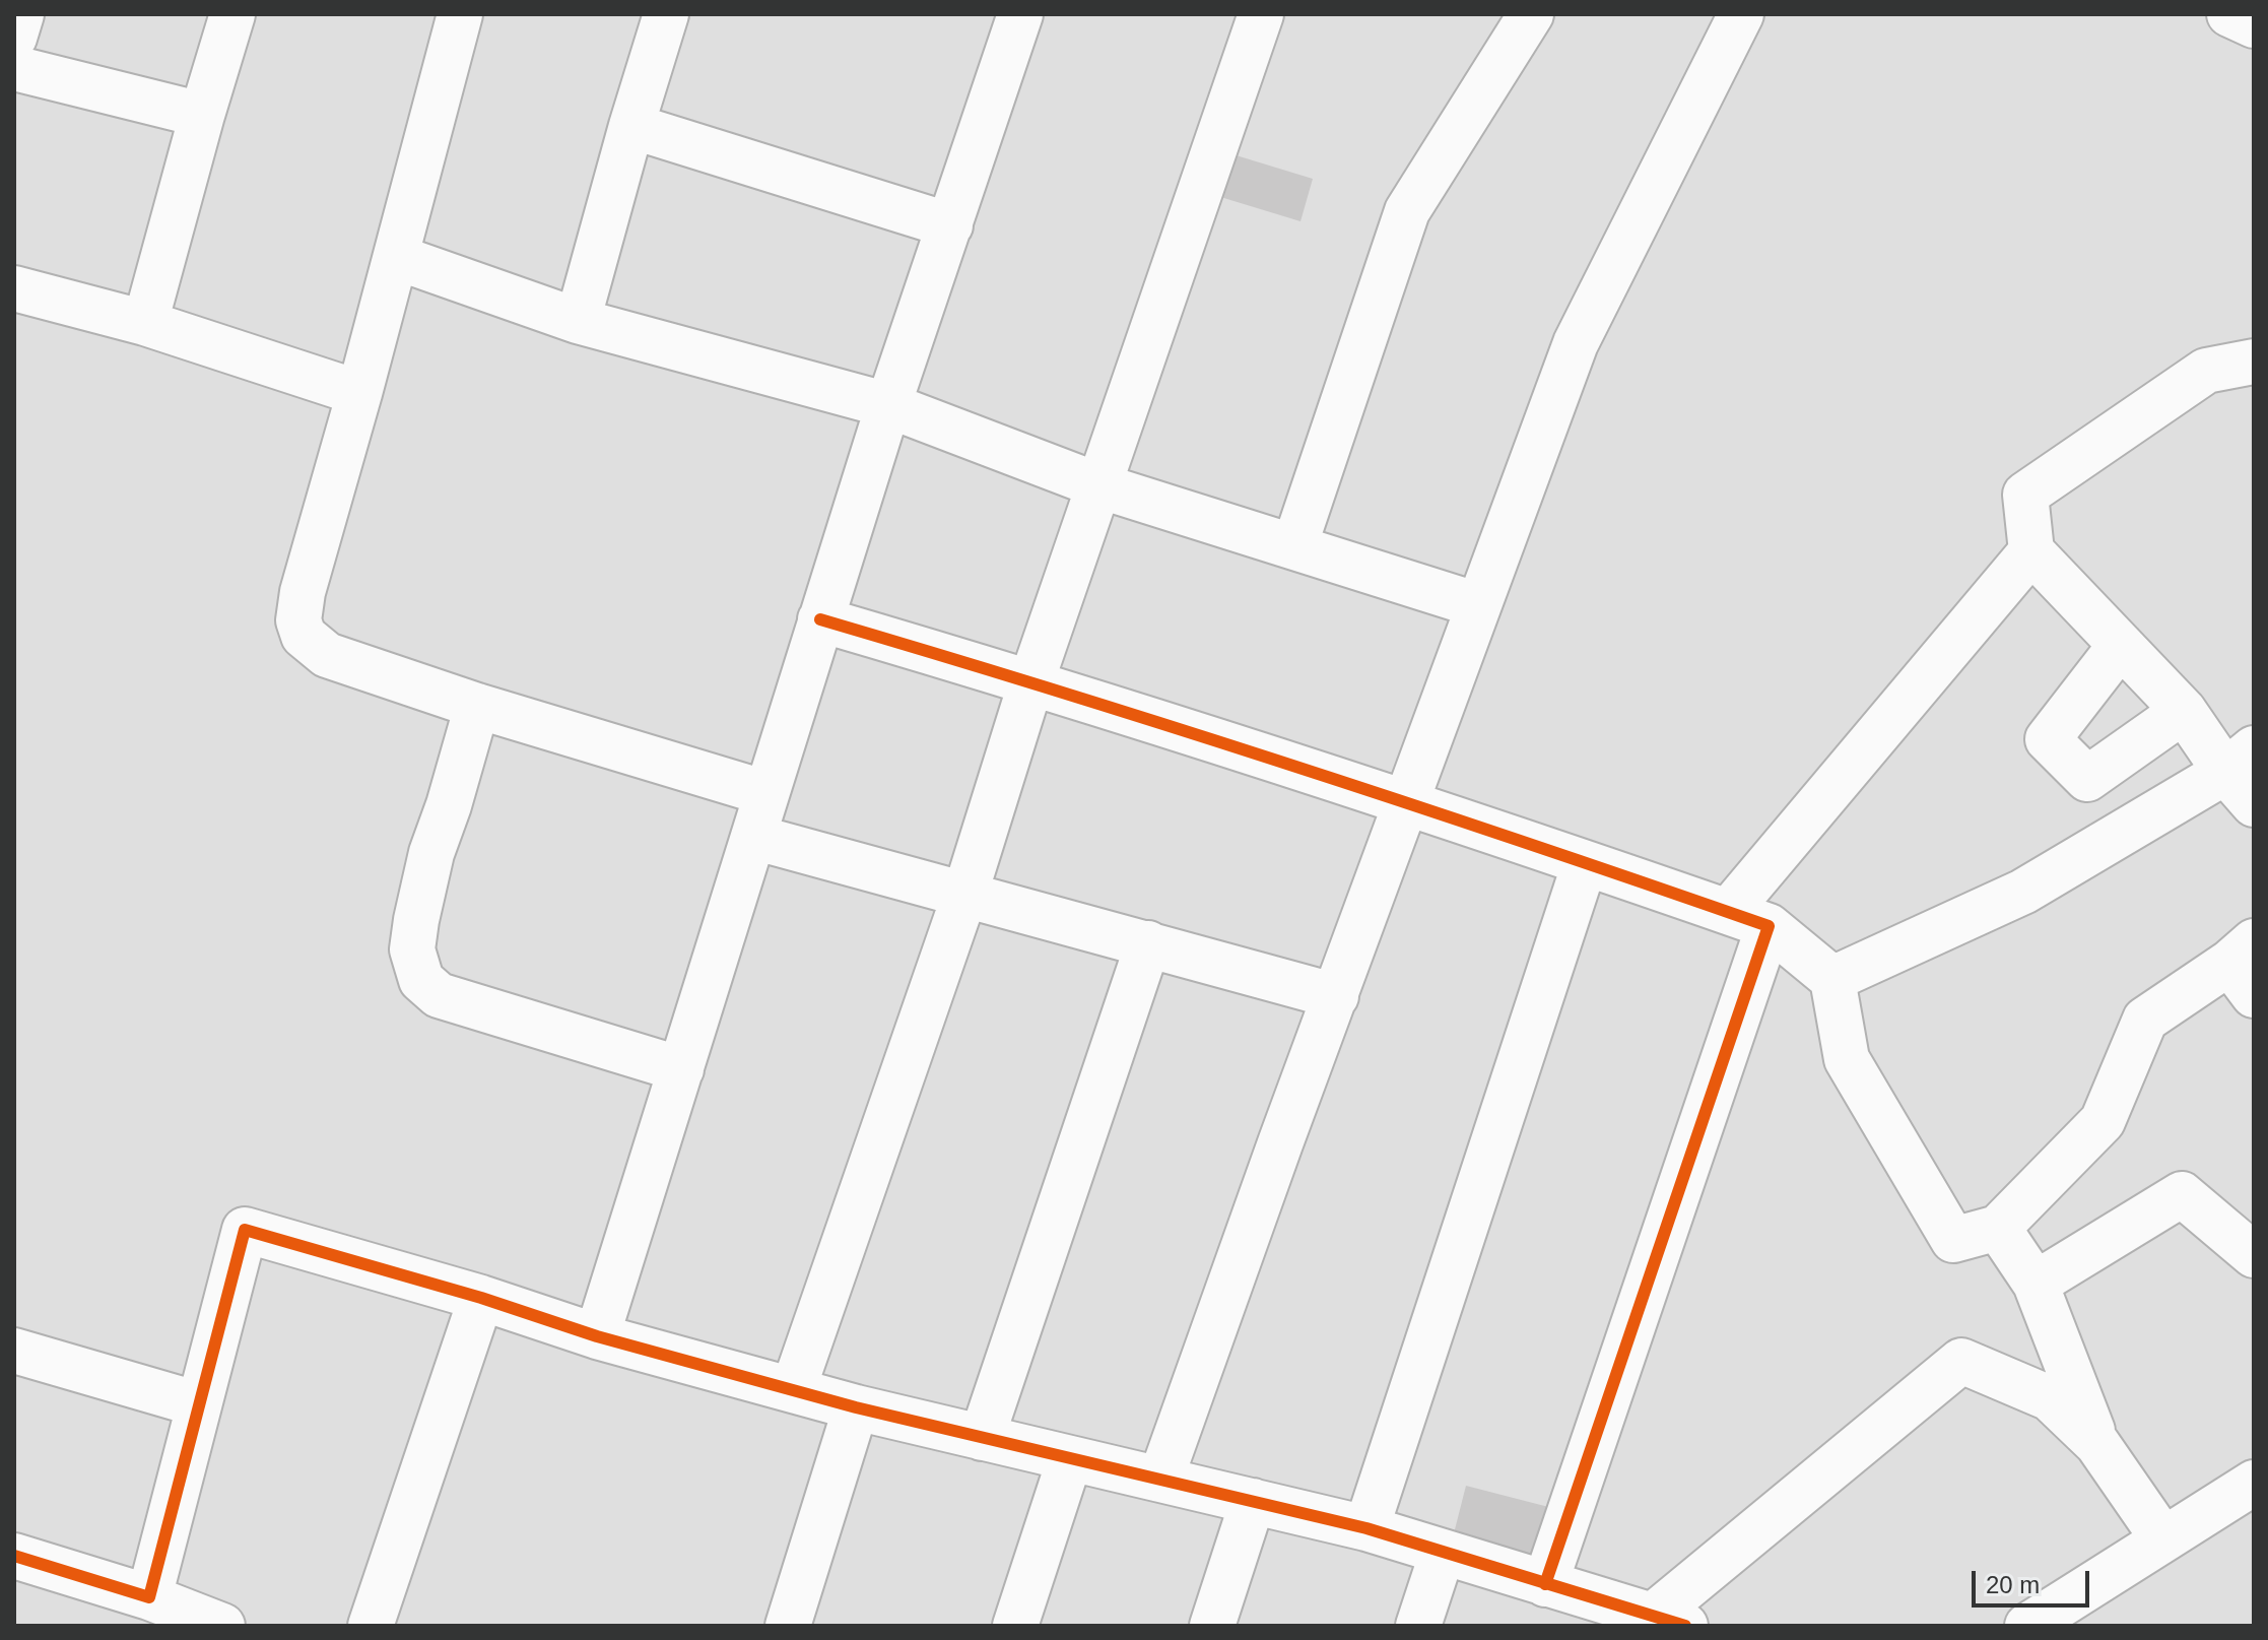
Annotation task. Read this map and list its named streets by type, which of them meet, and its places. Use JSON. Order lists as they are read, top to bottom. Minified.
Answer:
{"scale_bar":"20 m"}
